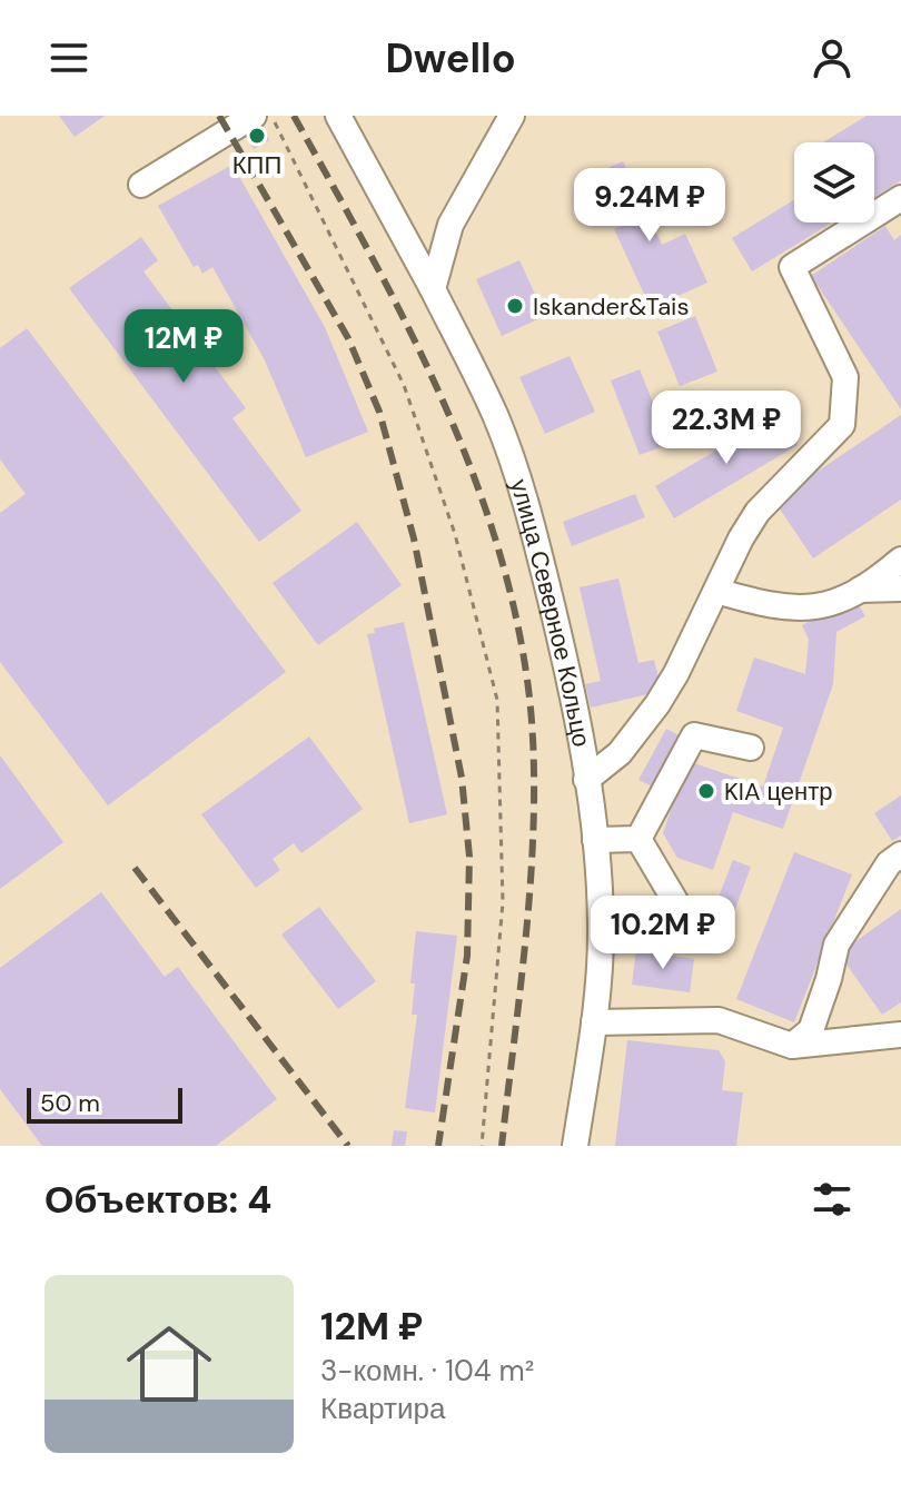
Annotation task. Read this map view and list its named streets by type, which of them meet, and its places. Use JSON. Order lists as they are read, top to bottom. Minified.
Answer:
{"streets":{"street":["улица Северное Кольцо"]},"places":["КПП","Iskander&Tais","KIA центр"],"scale_bar":"50 m","page":{"header":"Dwello","price":["9.24M ₽","12M ₽","22.3M ₽","10.2M ₽"],"scale":"50 m","heading":"Объектов: 4","list":[{"name":"12M ₽","note":"3-комн. · 104 m² · Квартира"}]}}
